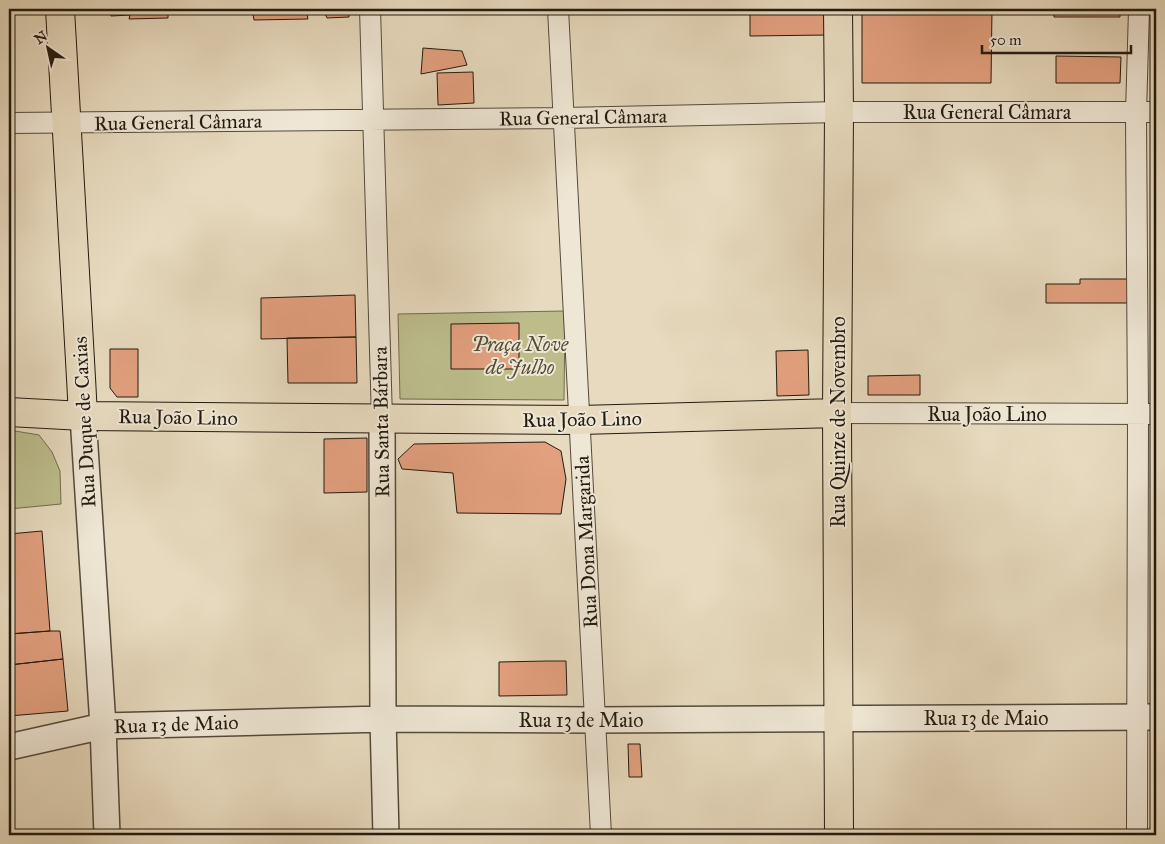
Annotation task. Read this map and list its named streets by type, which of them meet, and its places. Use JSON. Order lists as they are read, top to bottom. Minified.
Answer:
{"streets":{"main road":["Rua João Lino","Rua Duque de Caxias","Rua Quinze de Novembro"],"street":["Rua General Câmara","Rua Santa Bárbara","Rua Dona Margarida","Rua 13 de Maio"]},"crossings":[["Rua General Câmara","Rua Duque de Caxias"],["Rua General Câmara","Rua Santa Bárbara"],["Rua General Câmara","Rua Quinze de Novembro"],["Rua General Câmara","Rua Dona Margarida"],["Rua João Lino","Rua Duque de Caxias"],["Rua João Lino","Rua Santa Bárbara"],["Rua João Lino","Rua Quinze de Novembro"],["Rua João Lino","Rua Dona Margarida"],["Rua Duque de Caxias","Rua 13 de Maio"],["Rua Santa Bárbara","Rua 13 de Maio"],["Rua Quinze de Novembro","Rua 13 de Maio"],["Rua Dona Margarida","Rua 13 de Maio"]],"parks":["Praça Nove de Julho"],"scale_bar":"50 m","north":"top left"}
